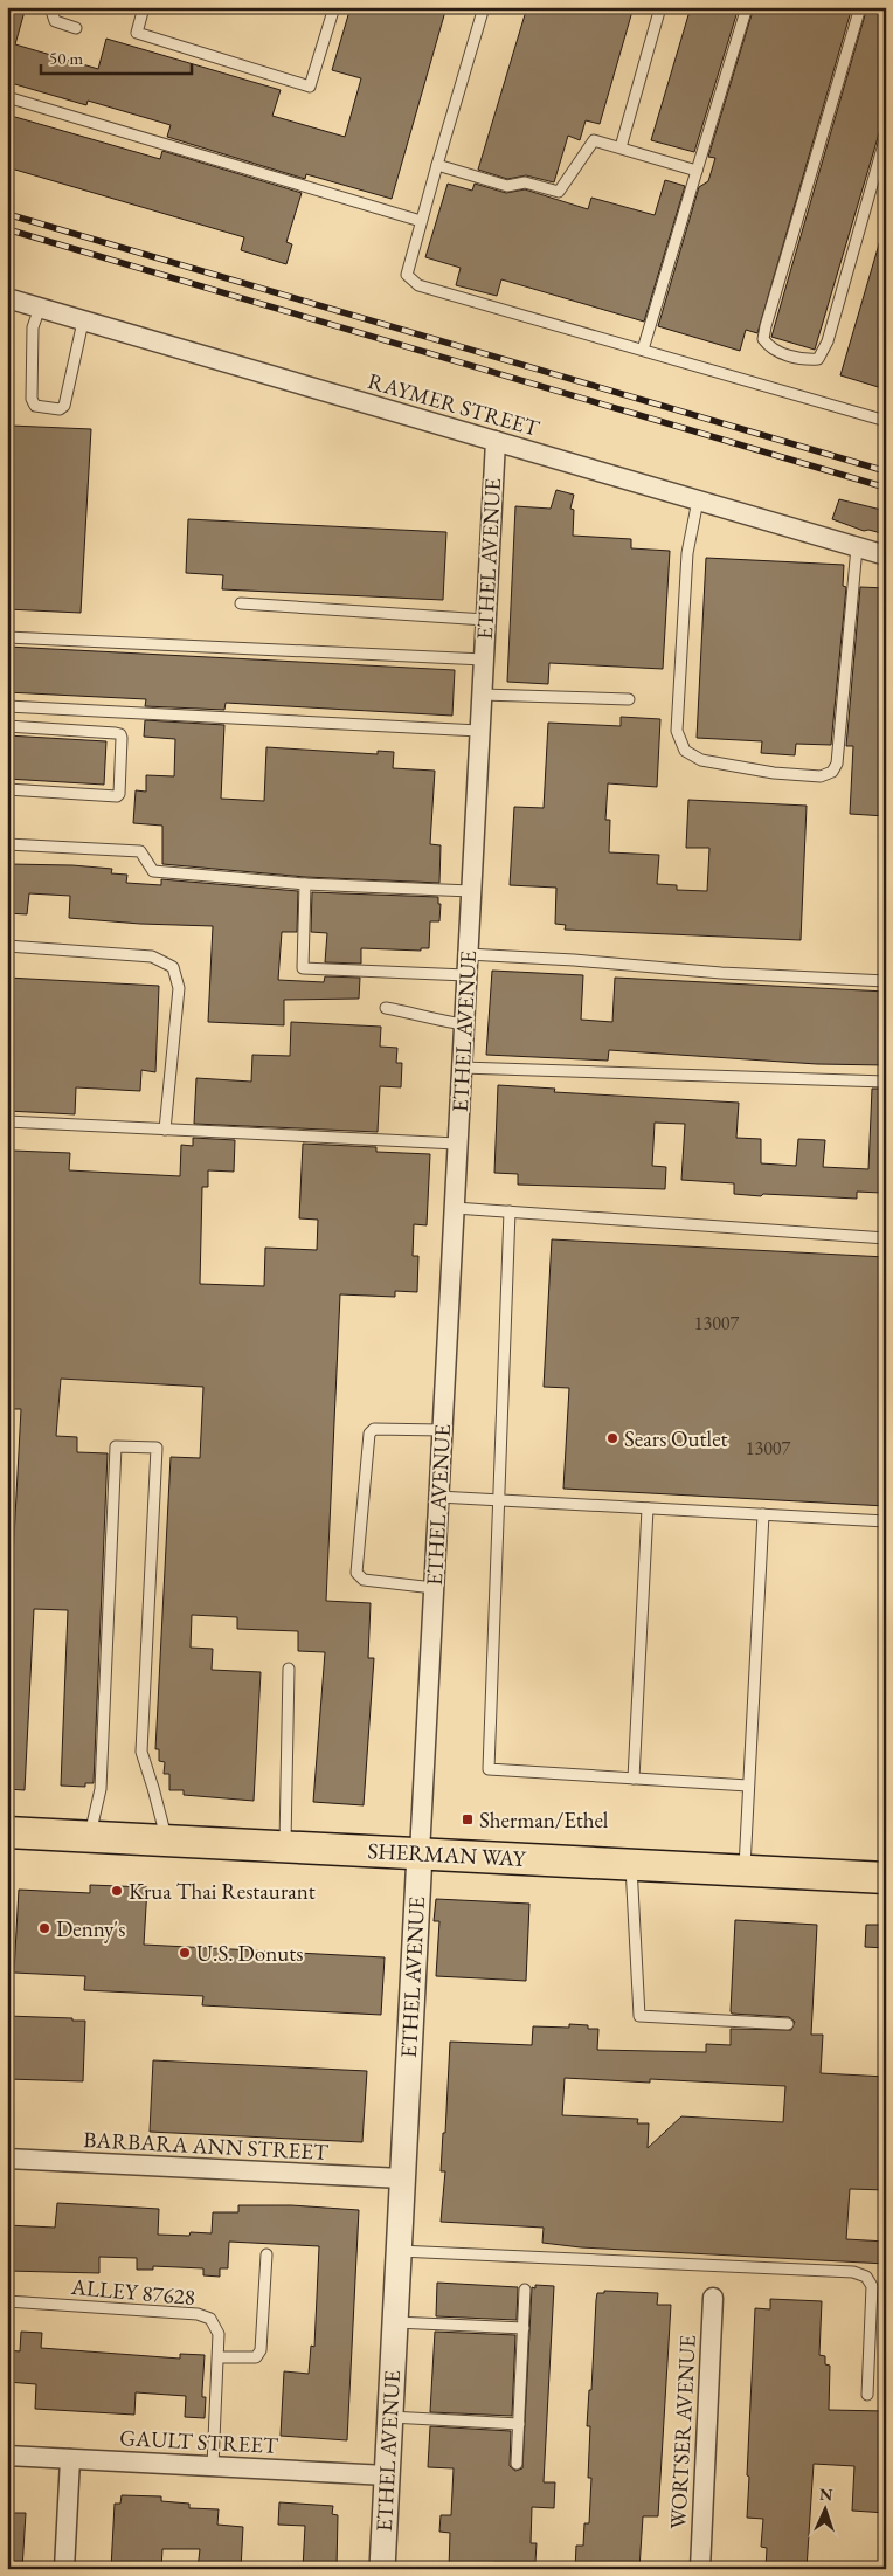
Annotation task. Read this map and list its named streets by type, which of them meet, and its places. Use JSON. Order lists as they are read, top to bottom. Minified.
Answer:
{"streets":{"main road":["SHERMAN WAY"],"street":["RAYMER STREET","ETHEL AVENUE","BARBARA ANN STREET","WORTSER AVENUE","GAULT STREET"],"lane":["ALLEY 87628"]},"crossings":[["RAYMER STREET","ETHEL AVENUE"],["ETHEL AVENUE","SHERMAN WAY"],["ETHEL AVENUE","BARBARA ANN STREET"],["ETHEL AVENUE","GAULT STREET"],["ALLEY 87628","GAULT STREET"]],"places":{"other":["Sears Outlet","Krua Thai Restaurant","Denny's","U.S. Donuts"],"transit":["Sherman/Ethel"]},"house_numbers":["13007","13007"],"scale_bar":"50 m","north":"top"}
